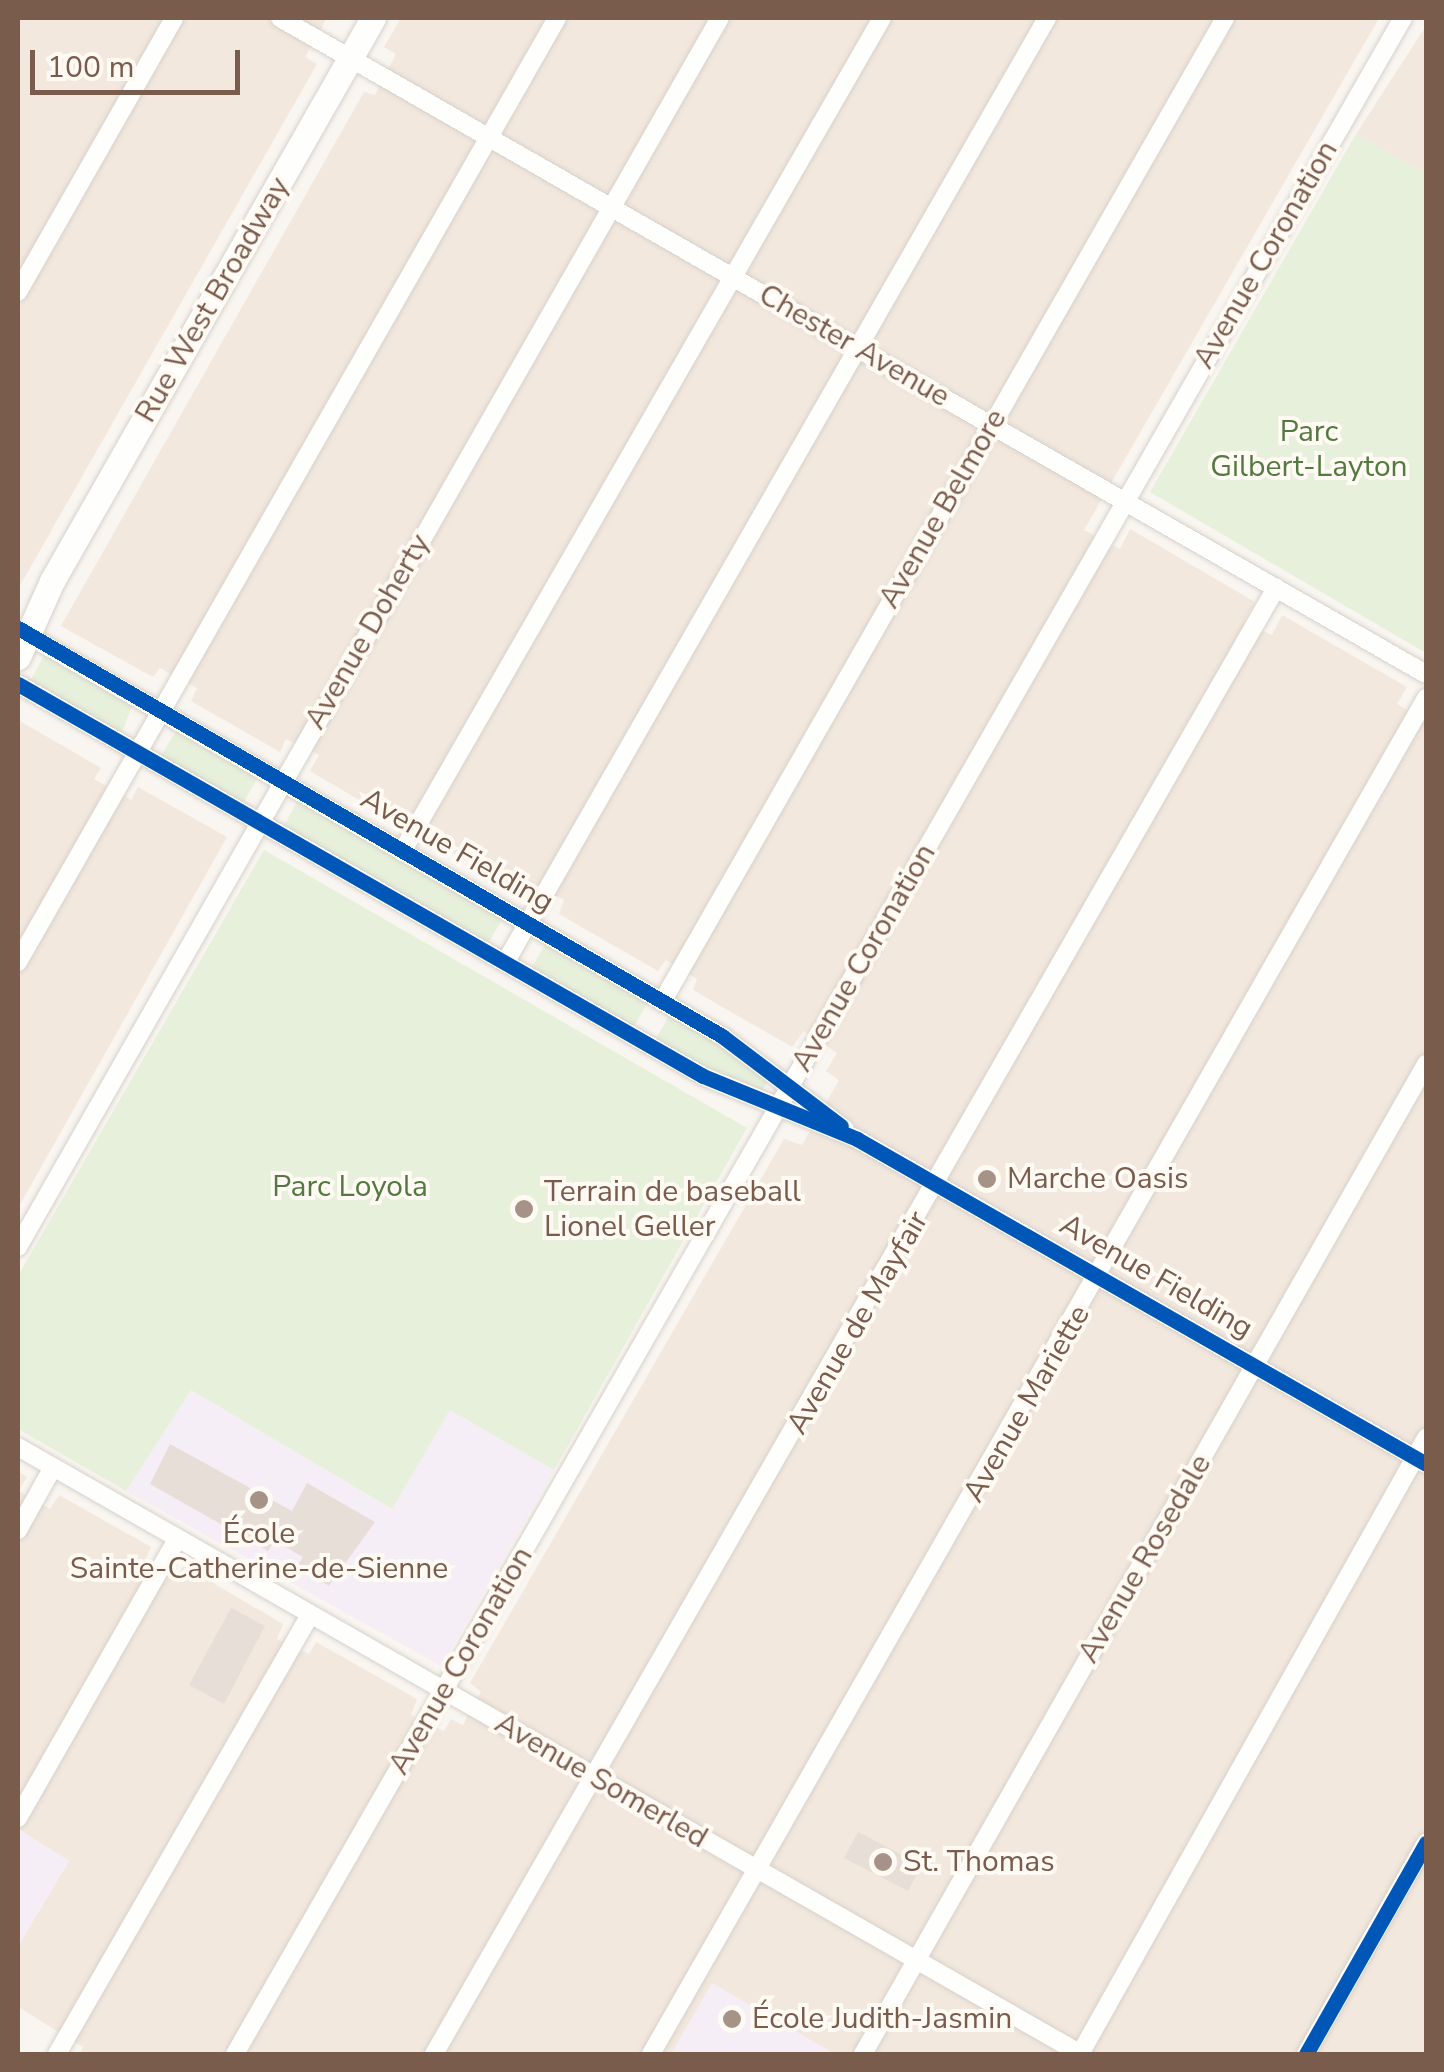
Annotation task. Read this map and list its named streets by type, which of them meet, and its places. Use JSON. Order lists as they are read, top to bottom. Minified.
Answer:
{"streets":{"street":["Avenue Coronation","Rue West Broadway","Chester Avenue","Avenue Belmore","Avenue Doherty","Avenue Fielding","Avenue de Mayfair","Avenue Mariette","Avenue Rosedale","Avenue Somerled"]},"crossings":[["Avenue Coronation","Chester Avenue"],["Avenue Coronation","Avenue Fielding"],["Avenue Coronation","Avenue Somerled"],["Rue West Broadway","Chester Avenue"],["Rue West Broadway","Avenue Fielding"],["Chester Avenue","Avenue Belmore"],["Chester Avenue","Avenue Doherty"],["Chester Avenue","Avenue de Mayfair"],["Avenue Belmore","Avenue Fielding"],["Avenue Doherty","Avenue Fielding"],["Avenue Fielding","Avenue de Mayfair"],["Avenue Fielding","Avenue Mariette"],["Avenue Fielding","Avenue Rosedale"],["Avenue de Mayfair","Avenue Somerled"],["Avenue Mariette","Avenue Somerled"],["Avenue Rosedale","Avenue Somerled"]],"parks":["Parc Gilbert-Layton","Parc Loyola"],"places":["Marche Oasis","Terrain de baseball Lionel Geller","École Sainte-Catherine-de-Sienne","St. Thomas","École Judith-Jasmin"],"scale_bar":"100 m"}
